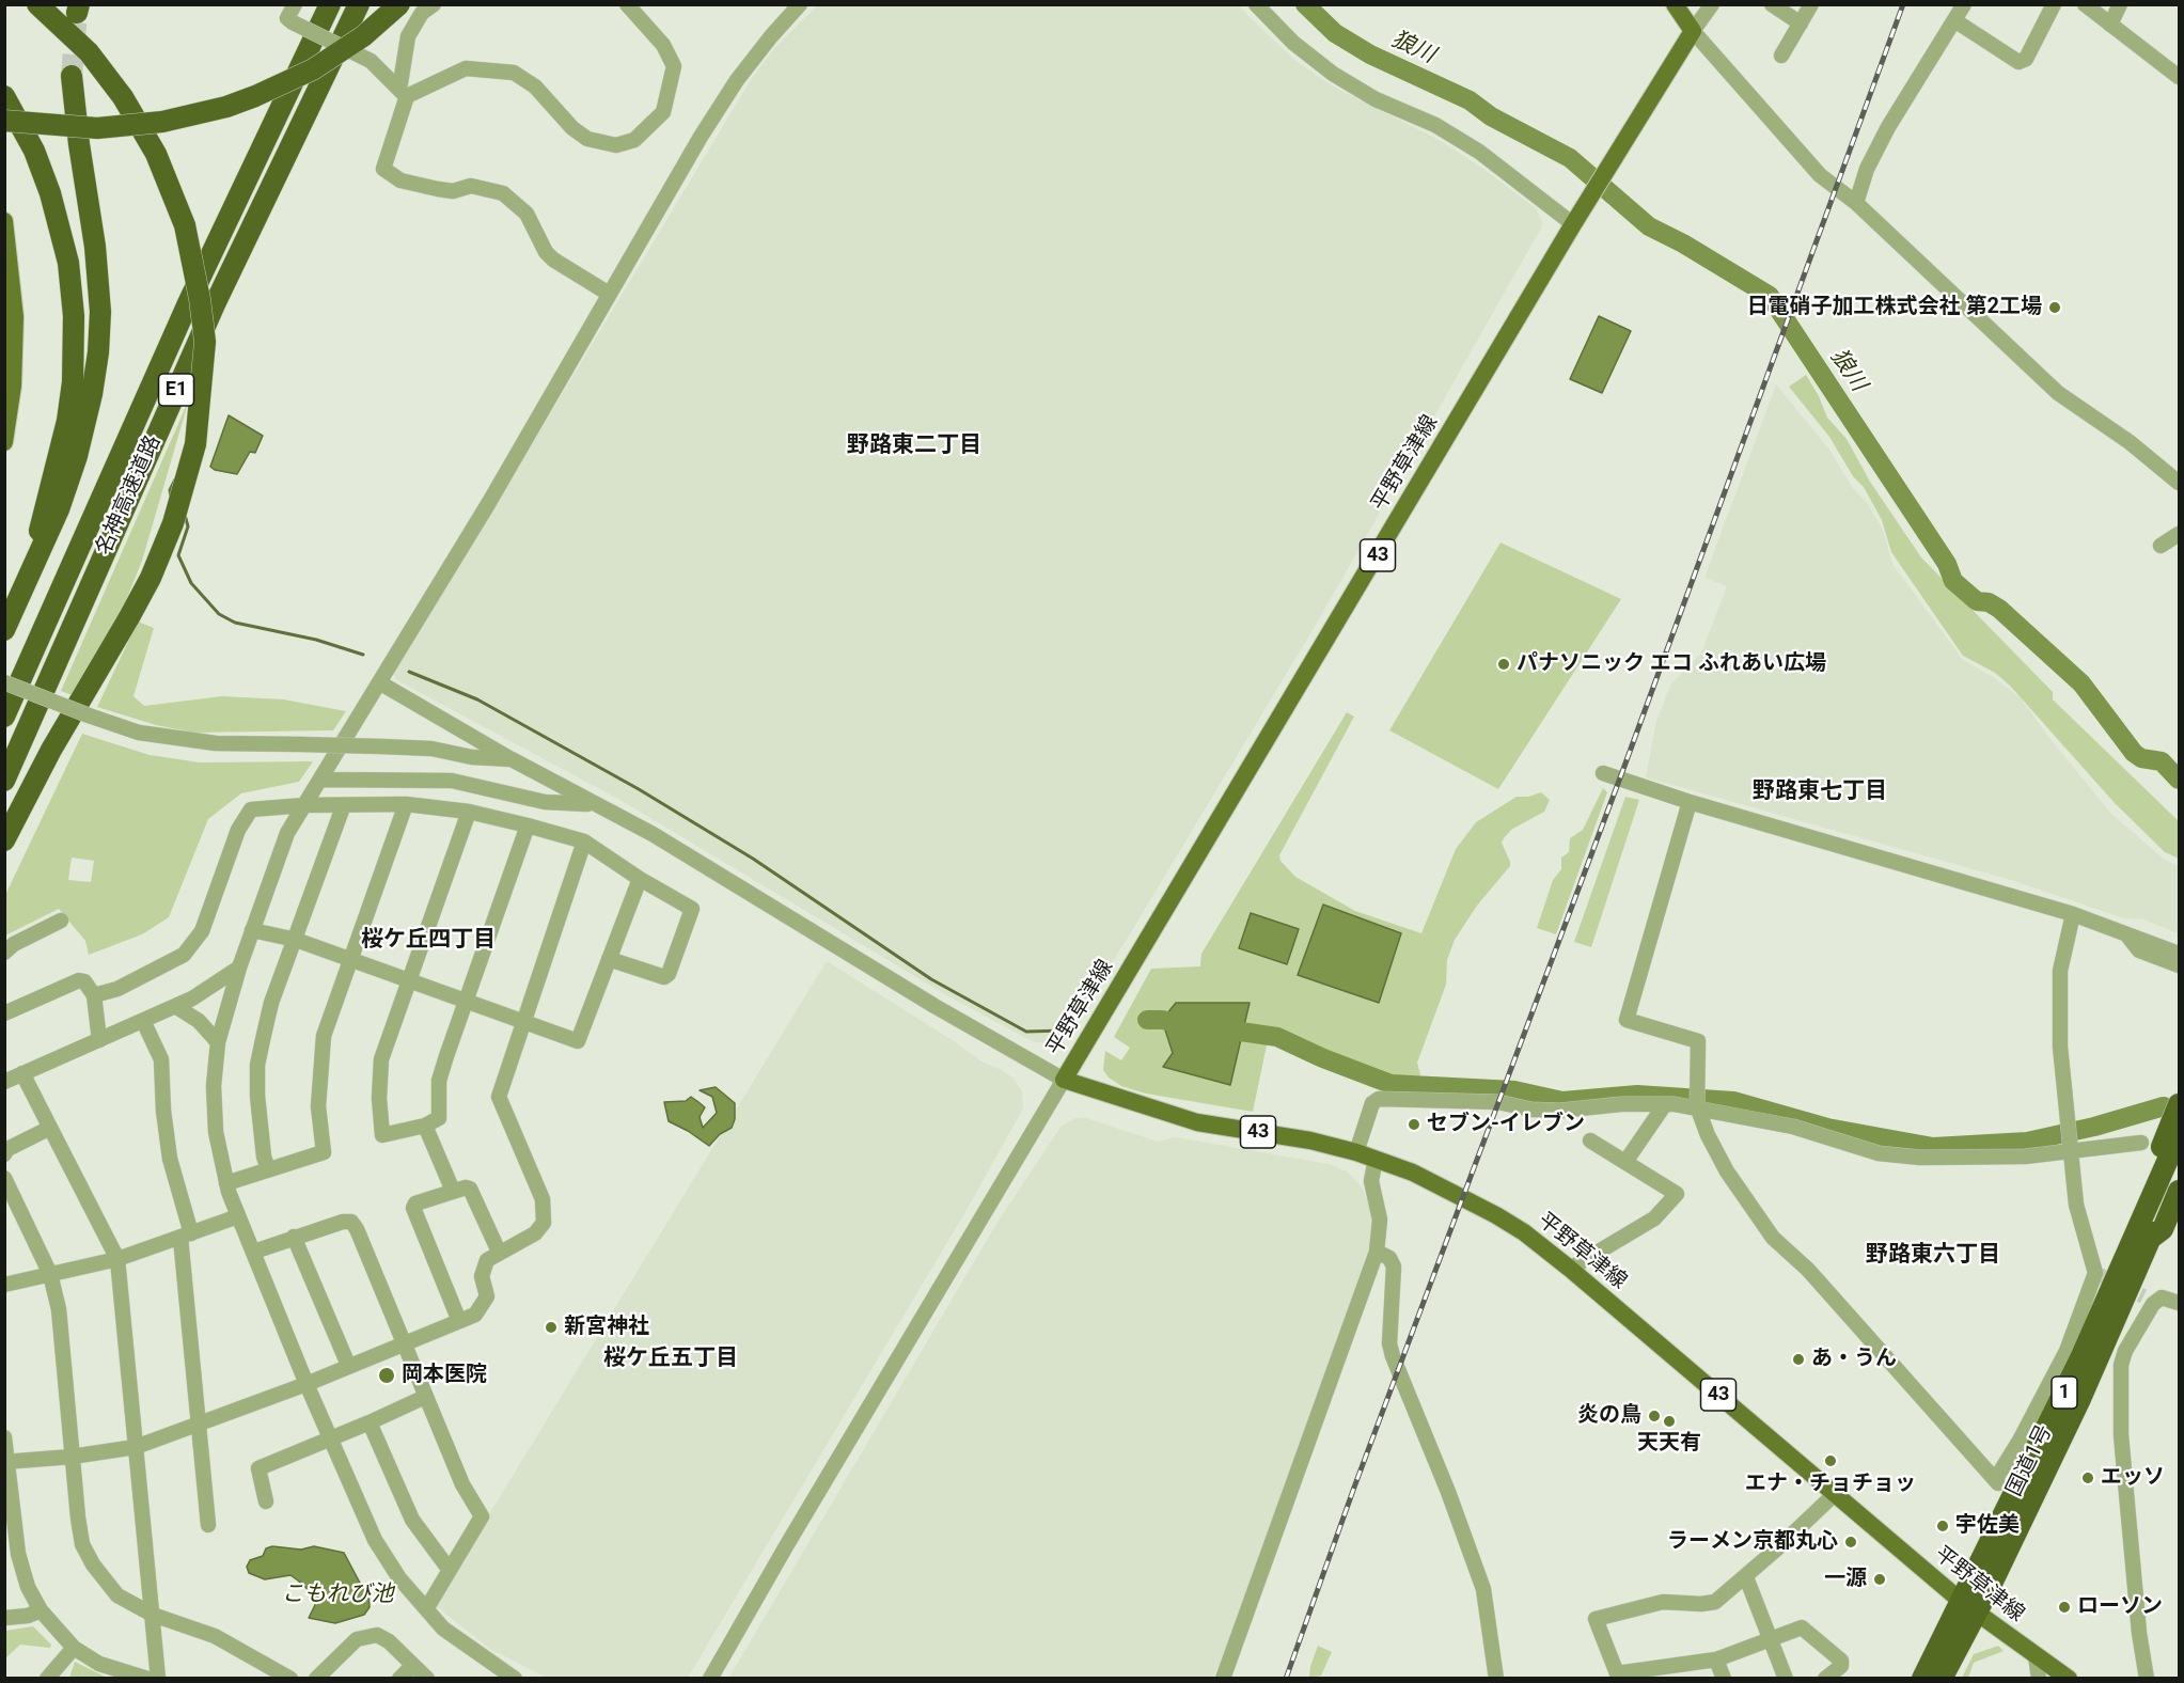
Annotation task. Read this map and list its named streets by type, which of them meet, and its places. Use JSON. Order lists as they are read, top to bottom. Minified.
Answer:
{"streets":{"highway":["E1","名神高速道路","1","国道1号"],"main road":["平野草津線","43"]},"crossings":[["平野草津線","国道1号"]],"districts":["野路東二丁目","野路東七丁目","桜ケ丘四丁目","野路東六丁目","桜ケ丘五丁目"],"water":["狼川","こもれび池"],"places":["日電硝子加工株式会社 第2工場","パナソニック エコ ふれあい広場","セブン-イレブン","新宮神社","あ・うん","岡本医院","炎の鳥","天天有","エナ・チョチョッ","エッソ","宇佐美","ラーメン京都丸心","一源","ローソン"]}
